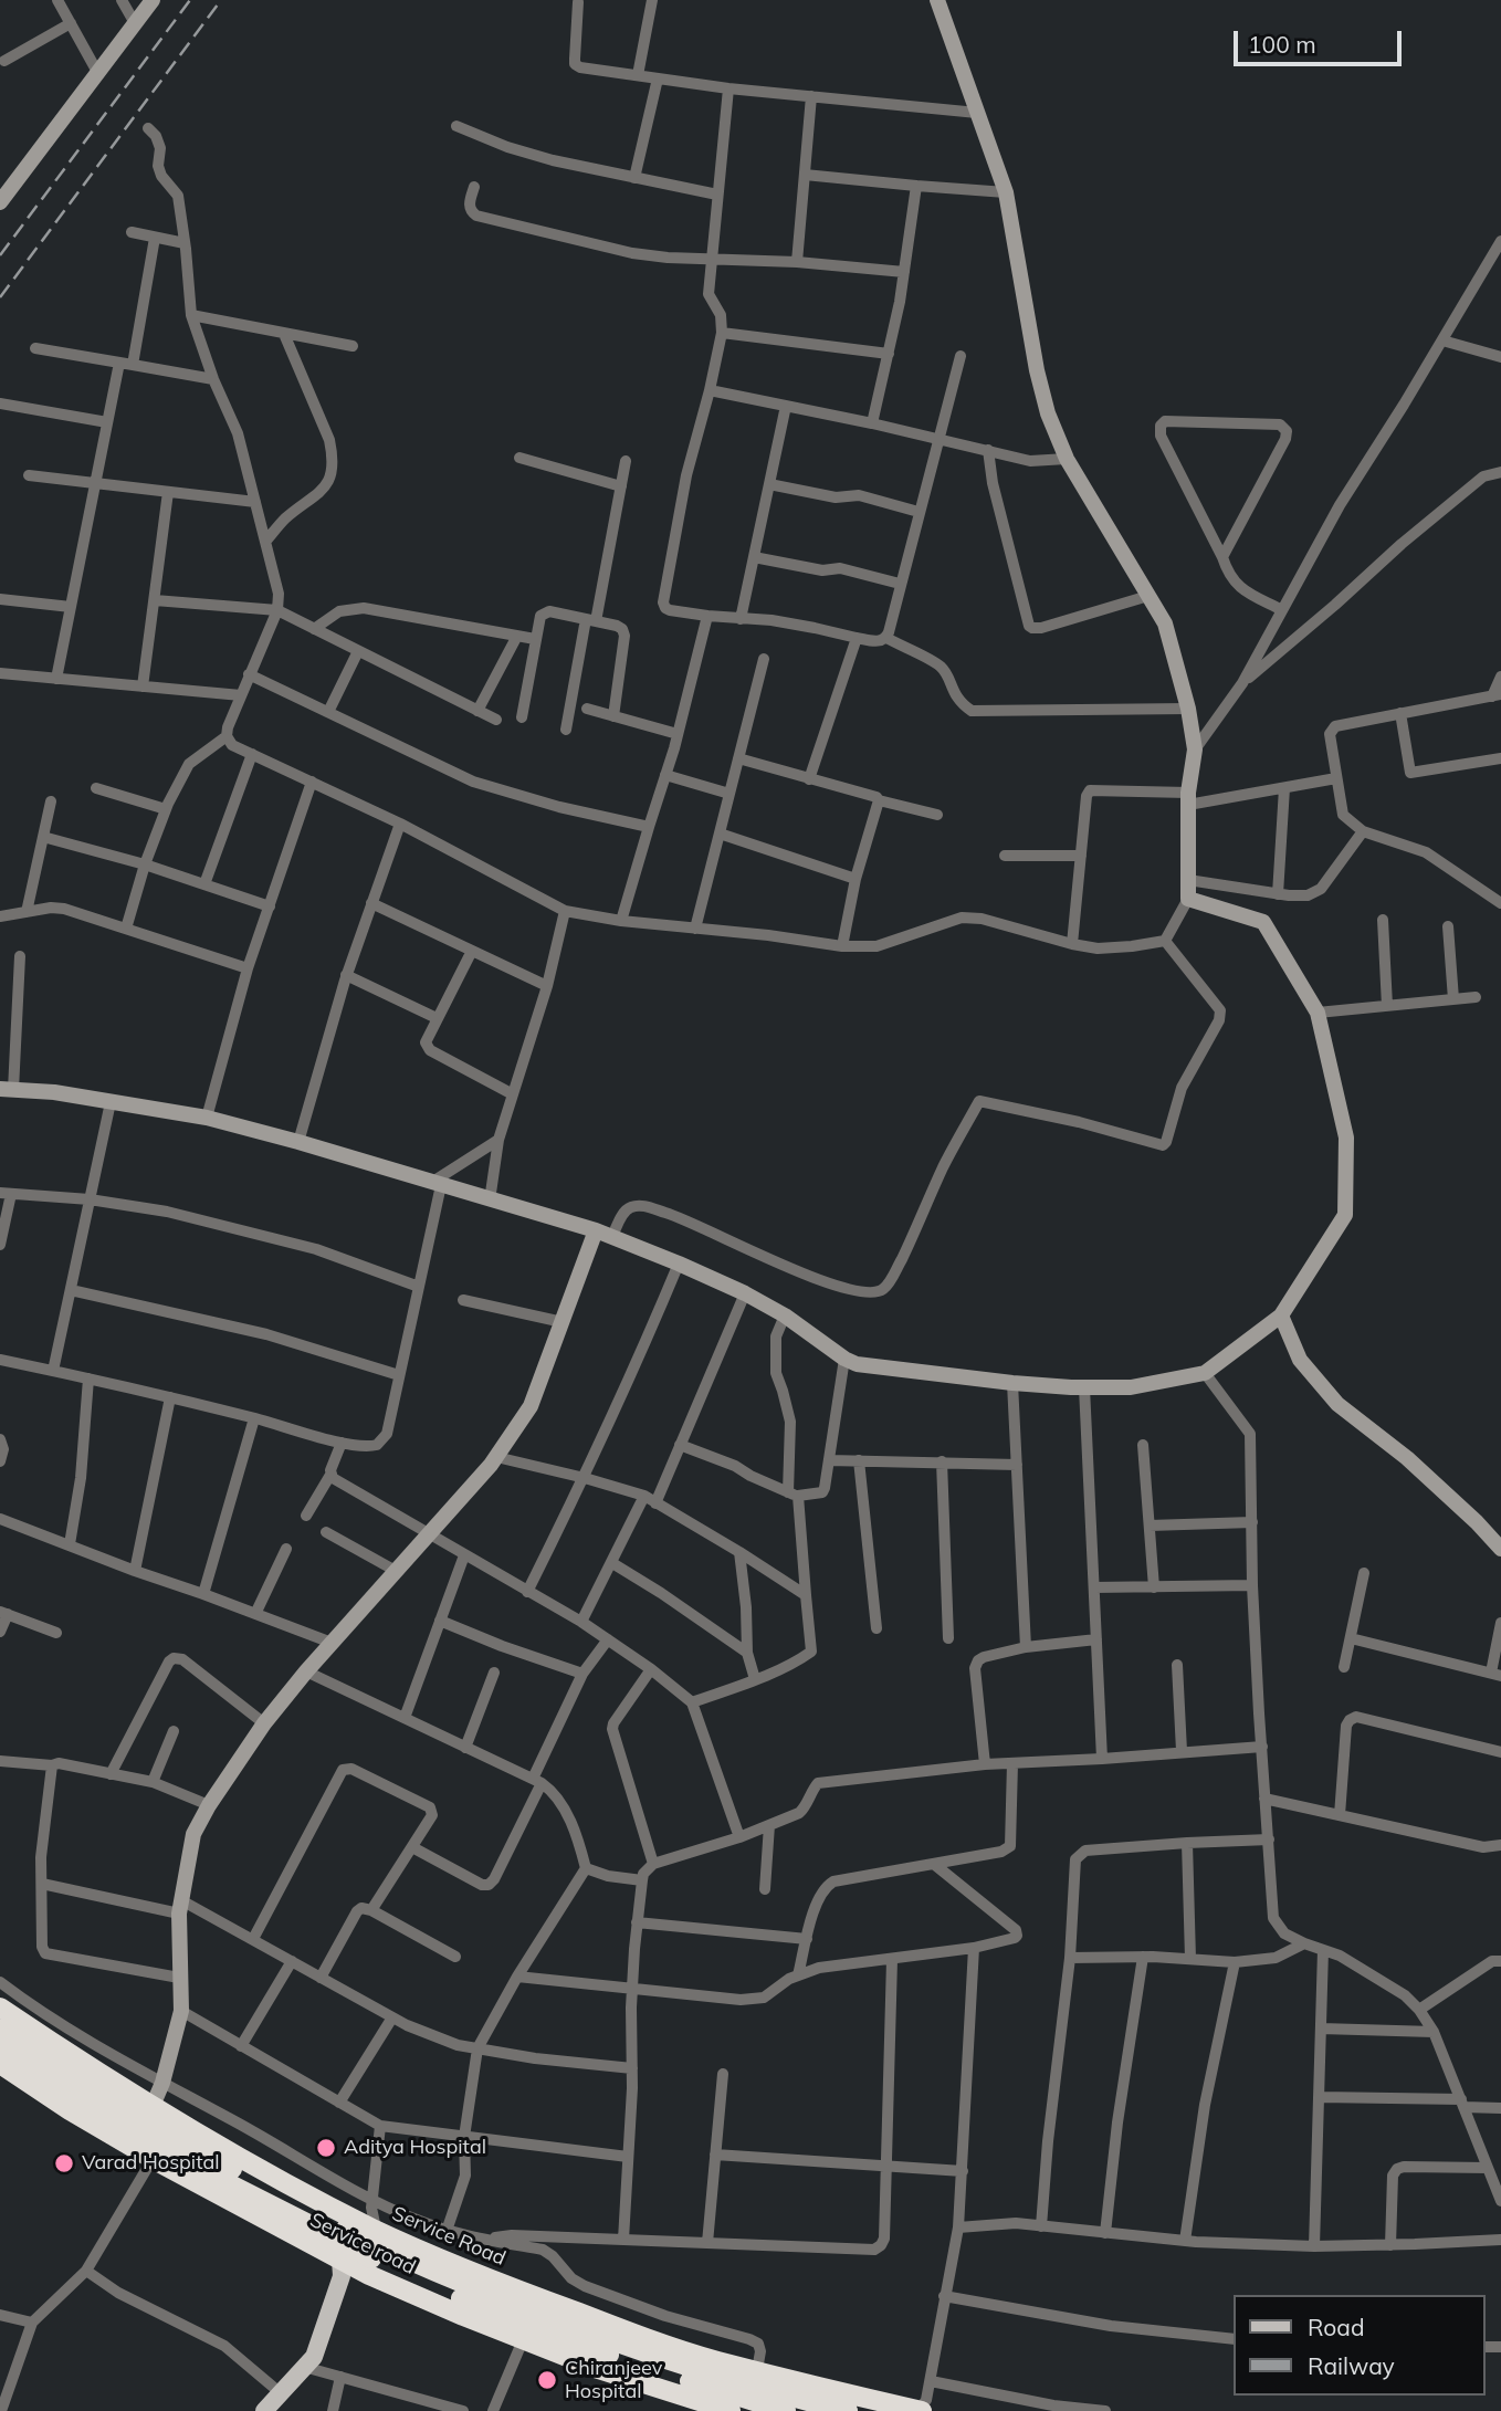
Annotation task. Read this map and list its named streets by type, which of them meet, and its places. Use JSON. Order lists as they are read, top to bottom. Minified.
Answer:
{"streets":{"highway":["Service Road","Service road"]},"crossings":[["Service Road","Service road"]],"places":["Aditya Hospital","Varad Hospital","Chiranjeev Hospital"],"legend":["Road","Railway"],"scale_bar":"100 m"}
